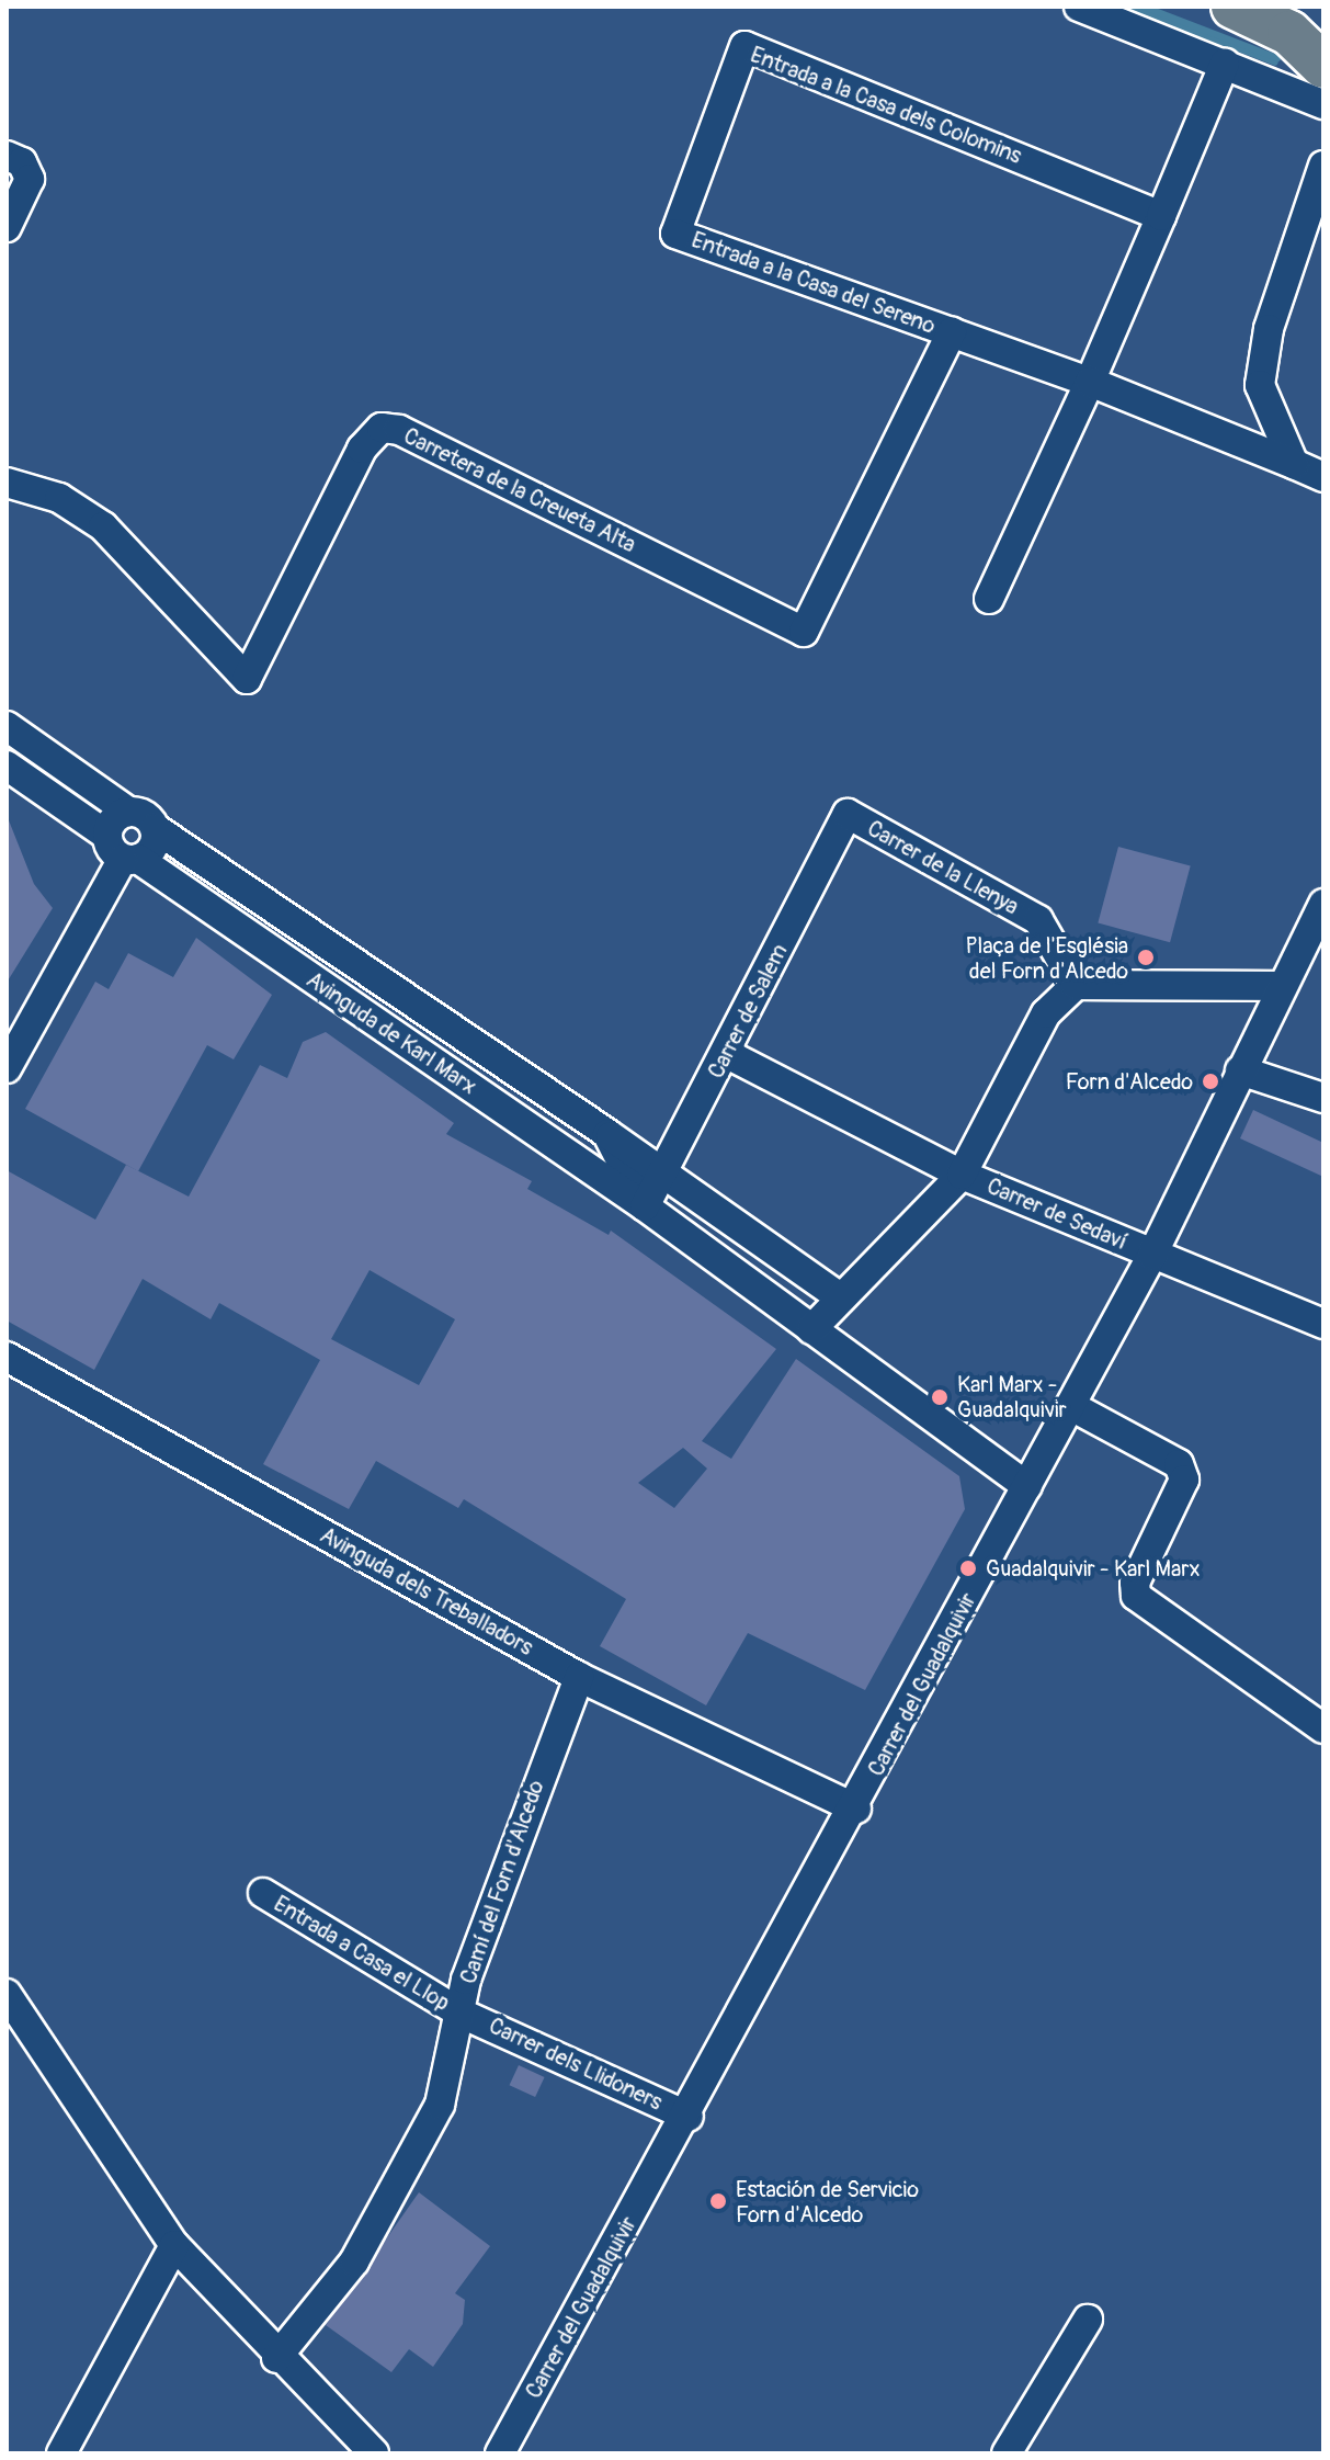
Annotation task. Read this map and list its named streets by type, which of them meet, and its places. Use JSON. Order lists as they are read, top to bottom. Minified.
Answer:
{"streets":{"street":["Entrada a la Casa dels Colomins","Entrada a la Casa del Sereno","Carretera de la Creueta Alta","Carrer de la Llenya","Carrer de Salem","Avinguda de Karl Marx","Carrer de Sedaví","Avinguda dels Treballadors","Carrer del Guadalquivir","Camí del Forn d'Alcedo","Entrada a Casa el Llop","Carrer dels Llidoners"]},"crossings":[["Entrada a la Casa dels Colomins","Entrada a la Casa del Sereno"],["Entrada a la Casa del Sereno","Carretera de la Creueta Alta"],["Carrer de la Llenya","Carrer de Salem"],["Carrer de Salem","Avinguda de Karl Marx"],["Carrer de Salem","Carrer de Sedaví"],["Avinguda de Karl Marx","Carrer del Guadalquivir"],["Carrer de Sedaví","Carrer del Guadalquivir"],["Avinguda dels Treballadors","Carrer del Guadalquivir"],["Avinguda dels Treballadors","Camí del Forn d'Alcedo"],["Carrer del Guadalquivir","Carrer dels Llidoners"],["Camí del Forn d'Alcedo","Entrada a Casa el Llop"],["Camí del Forn d'Alcedo","Carrer dels Llidoners"],["Entrada a Casa el Llop","Carrer dels Llidoners"]],"places":["Plaça de l'Església del Forn d'Alcedo","Forn d'Alcedo","Karl Marx - Guadalquivir","Guadalquivir - Karl Marx","Estación de Servicio Forn d'Alcedo"]}
